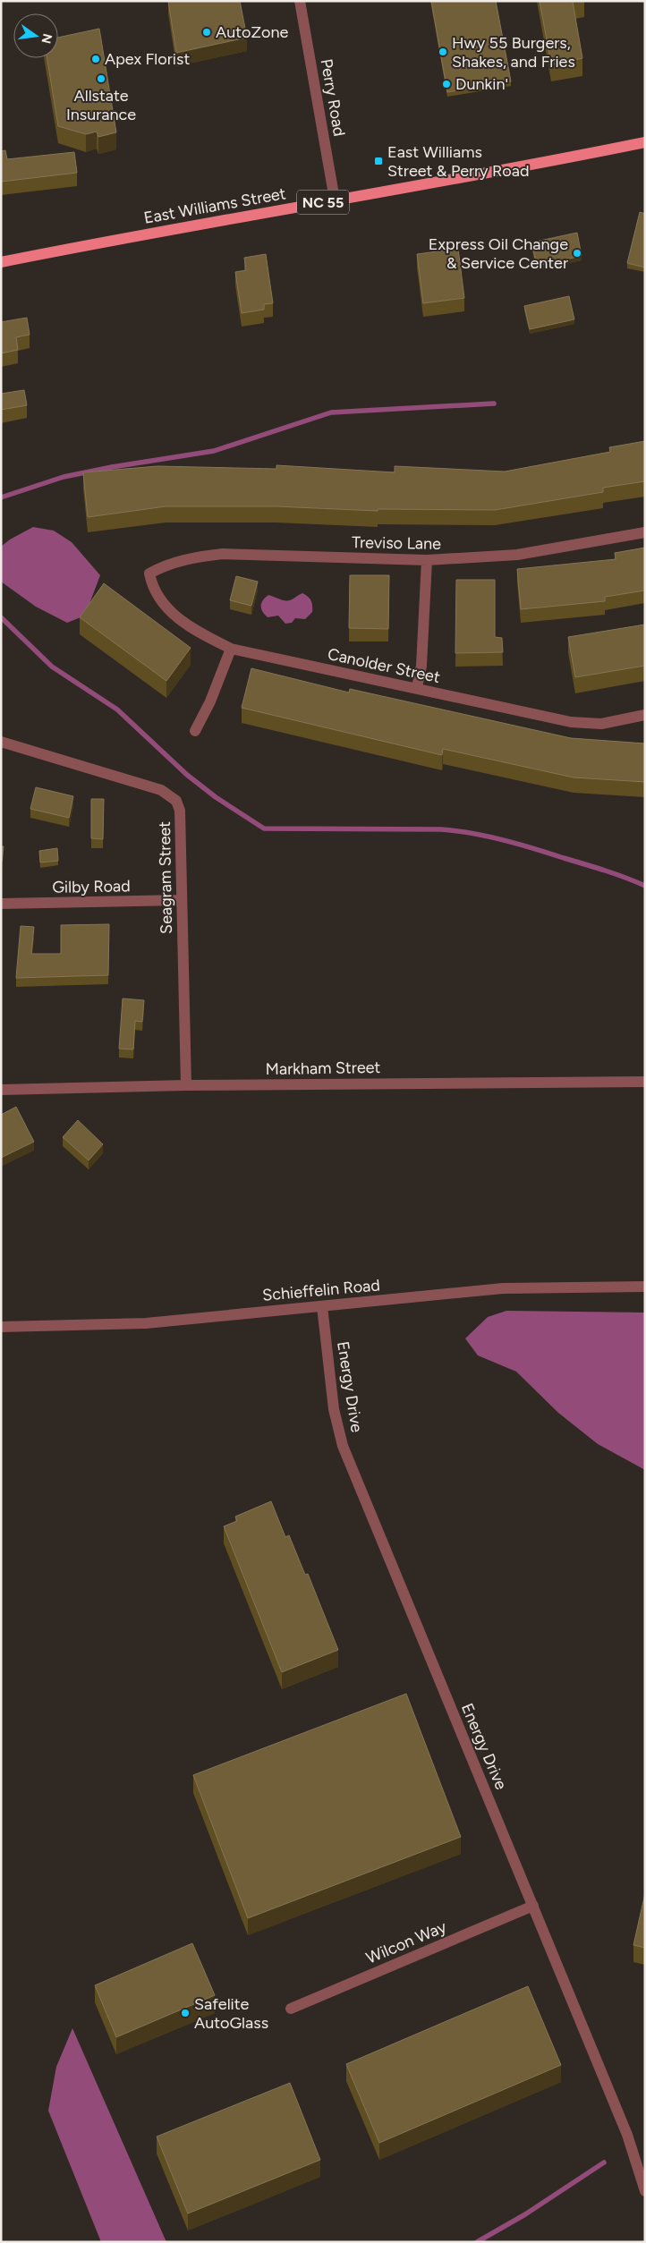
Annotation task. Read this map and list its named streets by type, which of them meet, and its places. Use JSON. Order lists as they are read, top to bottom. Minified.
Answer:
{"streets":{"main road":["NC 55","East Williams Street"],"street":["Perry Road","Treviso Lane","Canolder Street","Seagram Street","Gilby Road","Markham Street","Schieffelin Road","Energy Drive","Wilcon Way"]},"crossings":[["Perry Road","East Williams Street"],["Treviso Lane","Canolder Street"],["Seagram Street","Gilby Road"],["Seagram Street","Markham Street"],["Schieffelin Road","Energy Drive"],["Energy Drive","Wilcon Way"]],"places":{"other":["AutoZone","Hwy 55 Burgers, Shakes, and Fries","Apex Florist","Allstate Insurance","Dunkin'","Express Oil Change & Service Center","Safelite AutoGlass"],"transit":["East Williams Street & Perry Road"]},"north":"right"}
